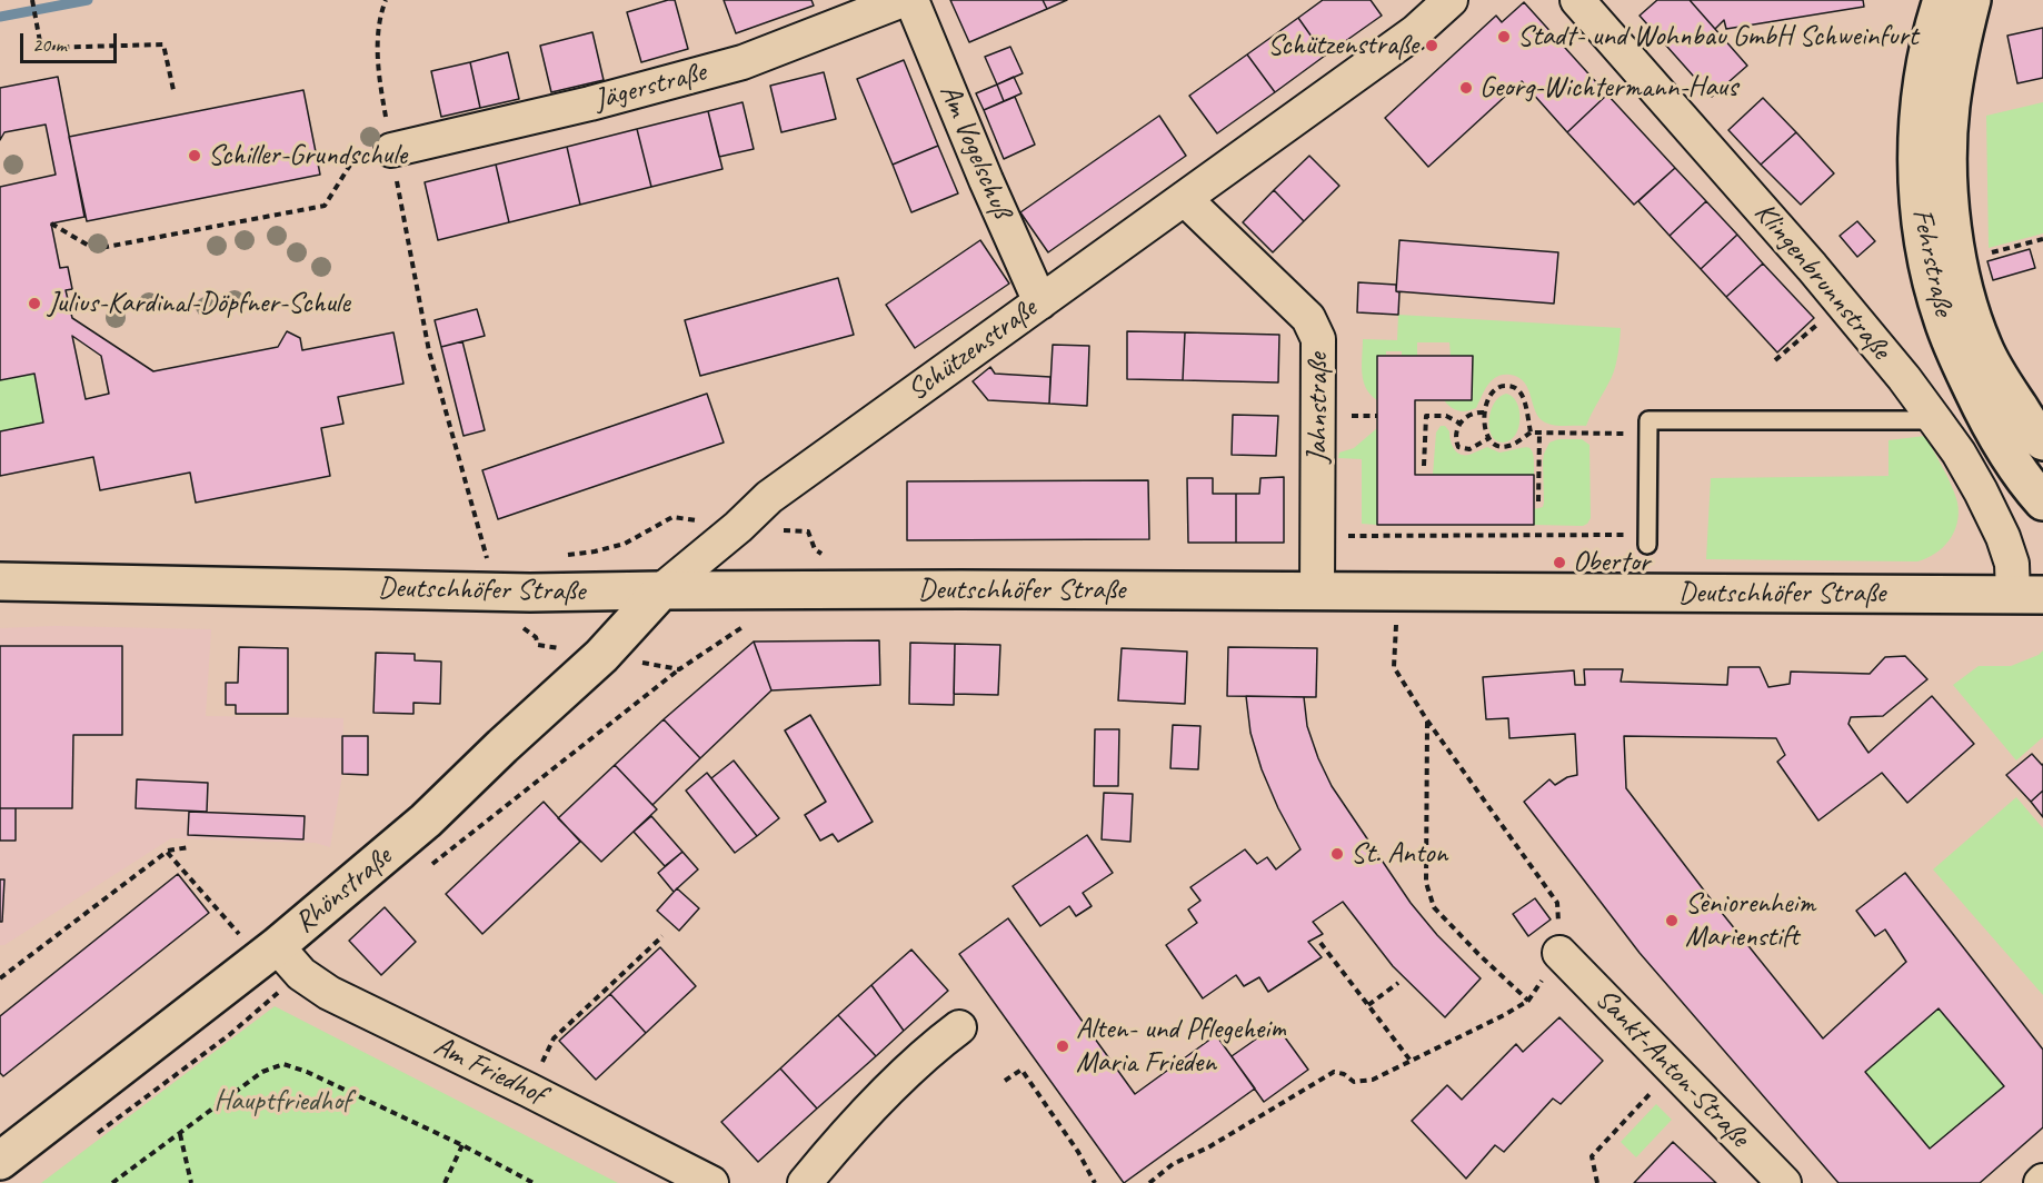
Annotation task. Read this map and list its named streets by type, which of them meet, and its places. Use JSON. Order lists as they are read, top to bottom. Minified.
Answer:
{"streets":{"main road":["Fehrstraße","Deutschhöfer Straße","Rhönstraße"],"street":["Jägerstraße","Am Vogelschuß","Klingenbrunnstraße","Schützenstraße","Jahnstraße","Sankt-Anton-Straße","Am Friedhof"]},"crossings":[["Am Vogelschuß","Schützenstraße"],["Klingenbrunnstraße","Deutschhöfer Straße"],["Schützenstraße","Jahnstraße"],["Schützenstraße","Deutschhöfer Straße"],["Schützenstraße","Rhönstraße"],["Jahnstraße","Deutschhöfer Straße"],["Deutschhöfer Straße","Rhönstraße"],["Rhönstraße","Am Friedhof"]],"parks":["Hauptfriedhof"],"places":["Stadt- und Wohnbau GmbH Schweinfurt","Schützenstraße","Georg-Wichtermann-Haus","Schiller-Grundschule","Julius-Kardinal-Döpfner-Schule","Obertor","St. Anton","Seniorenheim Marienstift","Alten- und Pflegeheim Maria Frieden"],"scale_bar":"20 m"}
